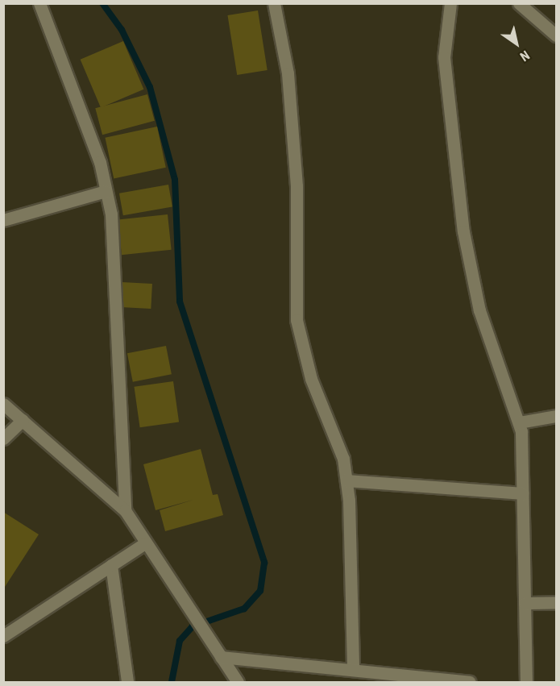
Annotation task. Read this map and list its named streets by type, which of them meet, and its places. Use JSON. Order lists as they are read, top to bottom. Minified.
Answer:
{"north":"bottom right"}
